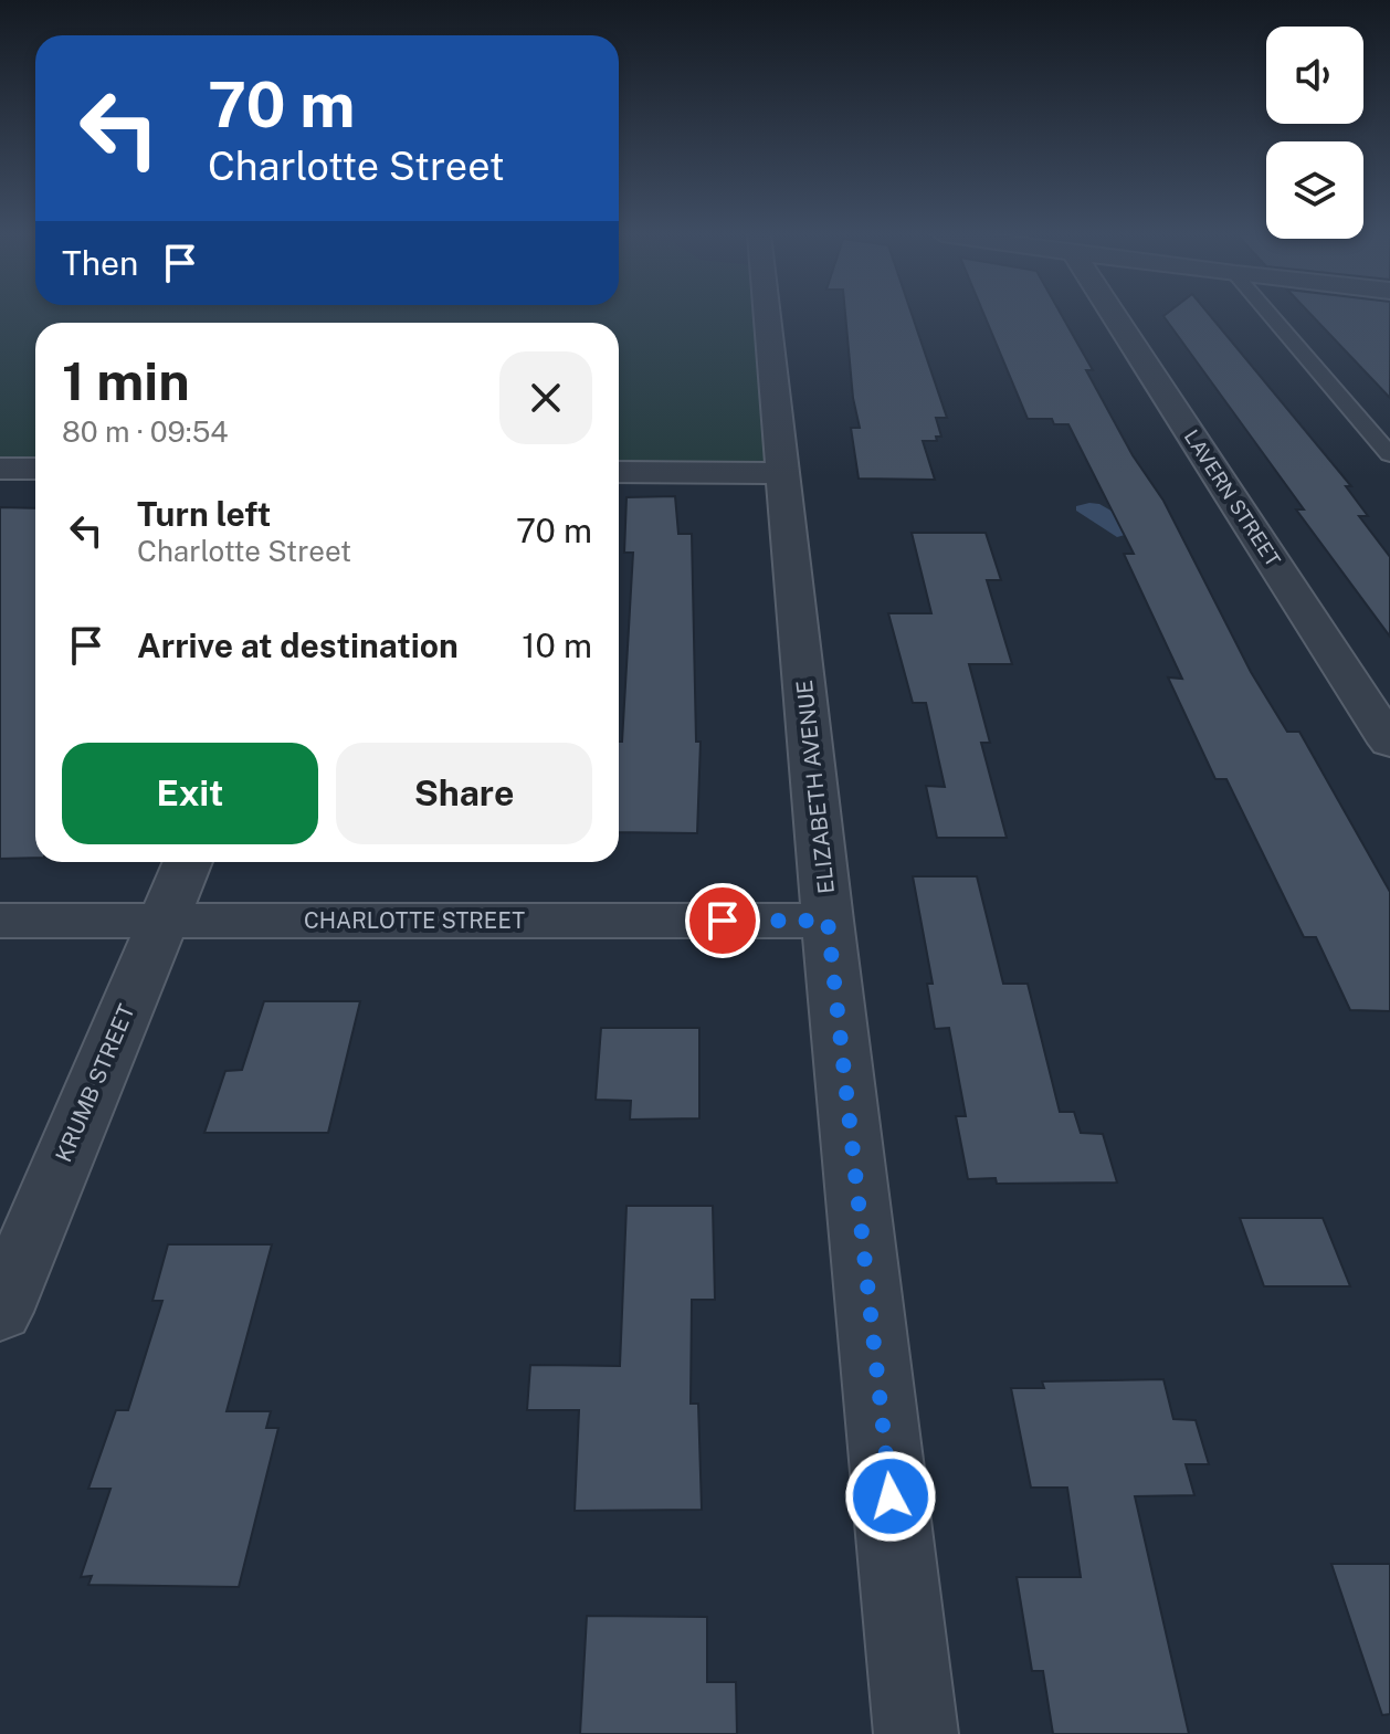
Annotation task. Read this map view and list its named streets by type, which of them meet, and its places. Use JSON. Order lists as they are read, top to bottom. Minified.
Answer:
{"streets":{"street":["LAVERN STREET","ELIZABETH AVENUE","CHARLOTTE STREET","KRUMB STREET"]},"crossings":[["ELIZABETH AVENUE","CHARLOTTE STREET"],["CHARLOTTE STREET","KRUMB STREET"]],"page":{"turn":["70 m","Charlotte Street"],"then":"Then","heading":["1 min","80 m · 09:54"],"list":[{"name":"Turn left","note":"Charlotte Street","value":"70 m"},{"name":"Arrive at destination","value":"10 m"}],"buttons":["Exit","Share"]}}
